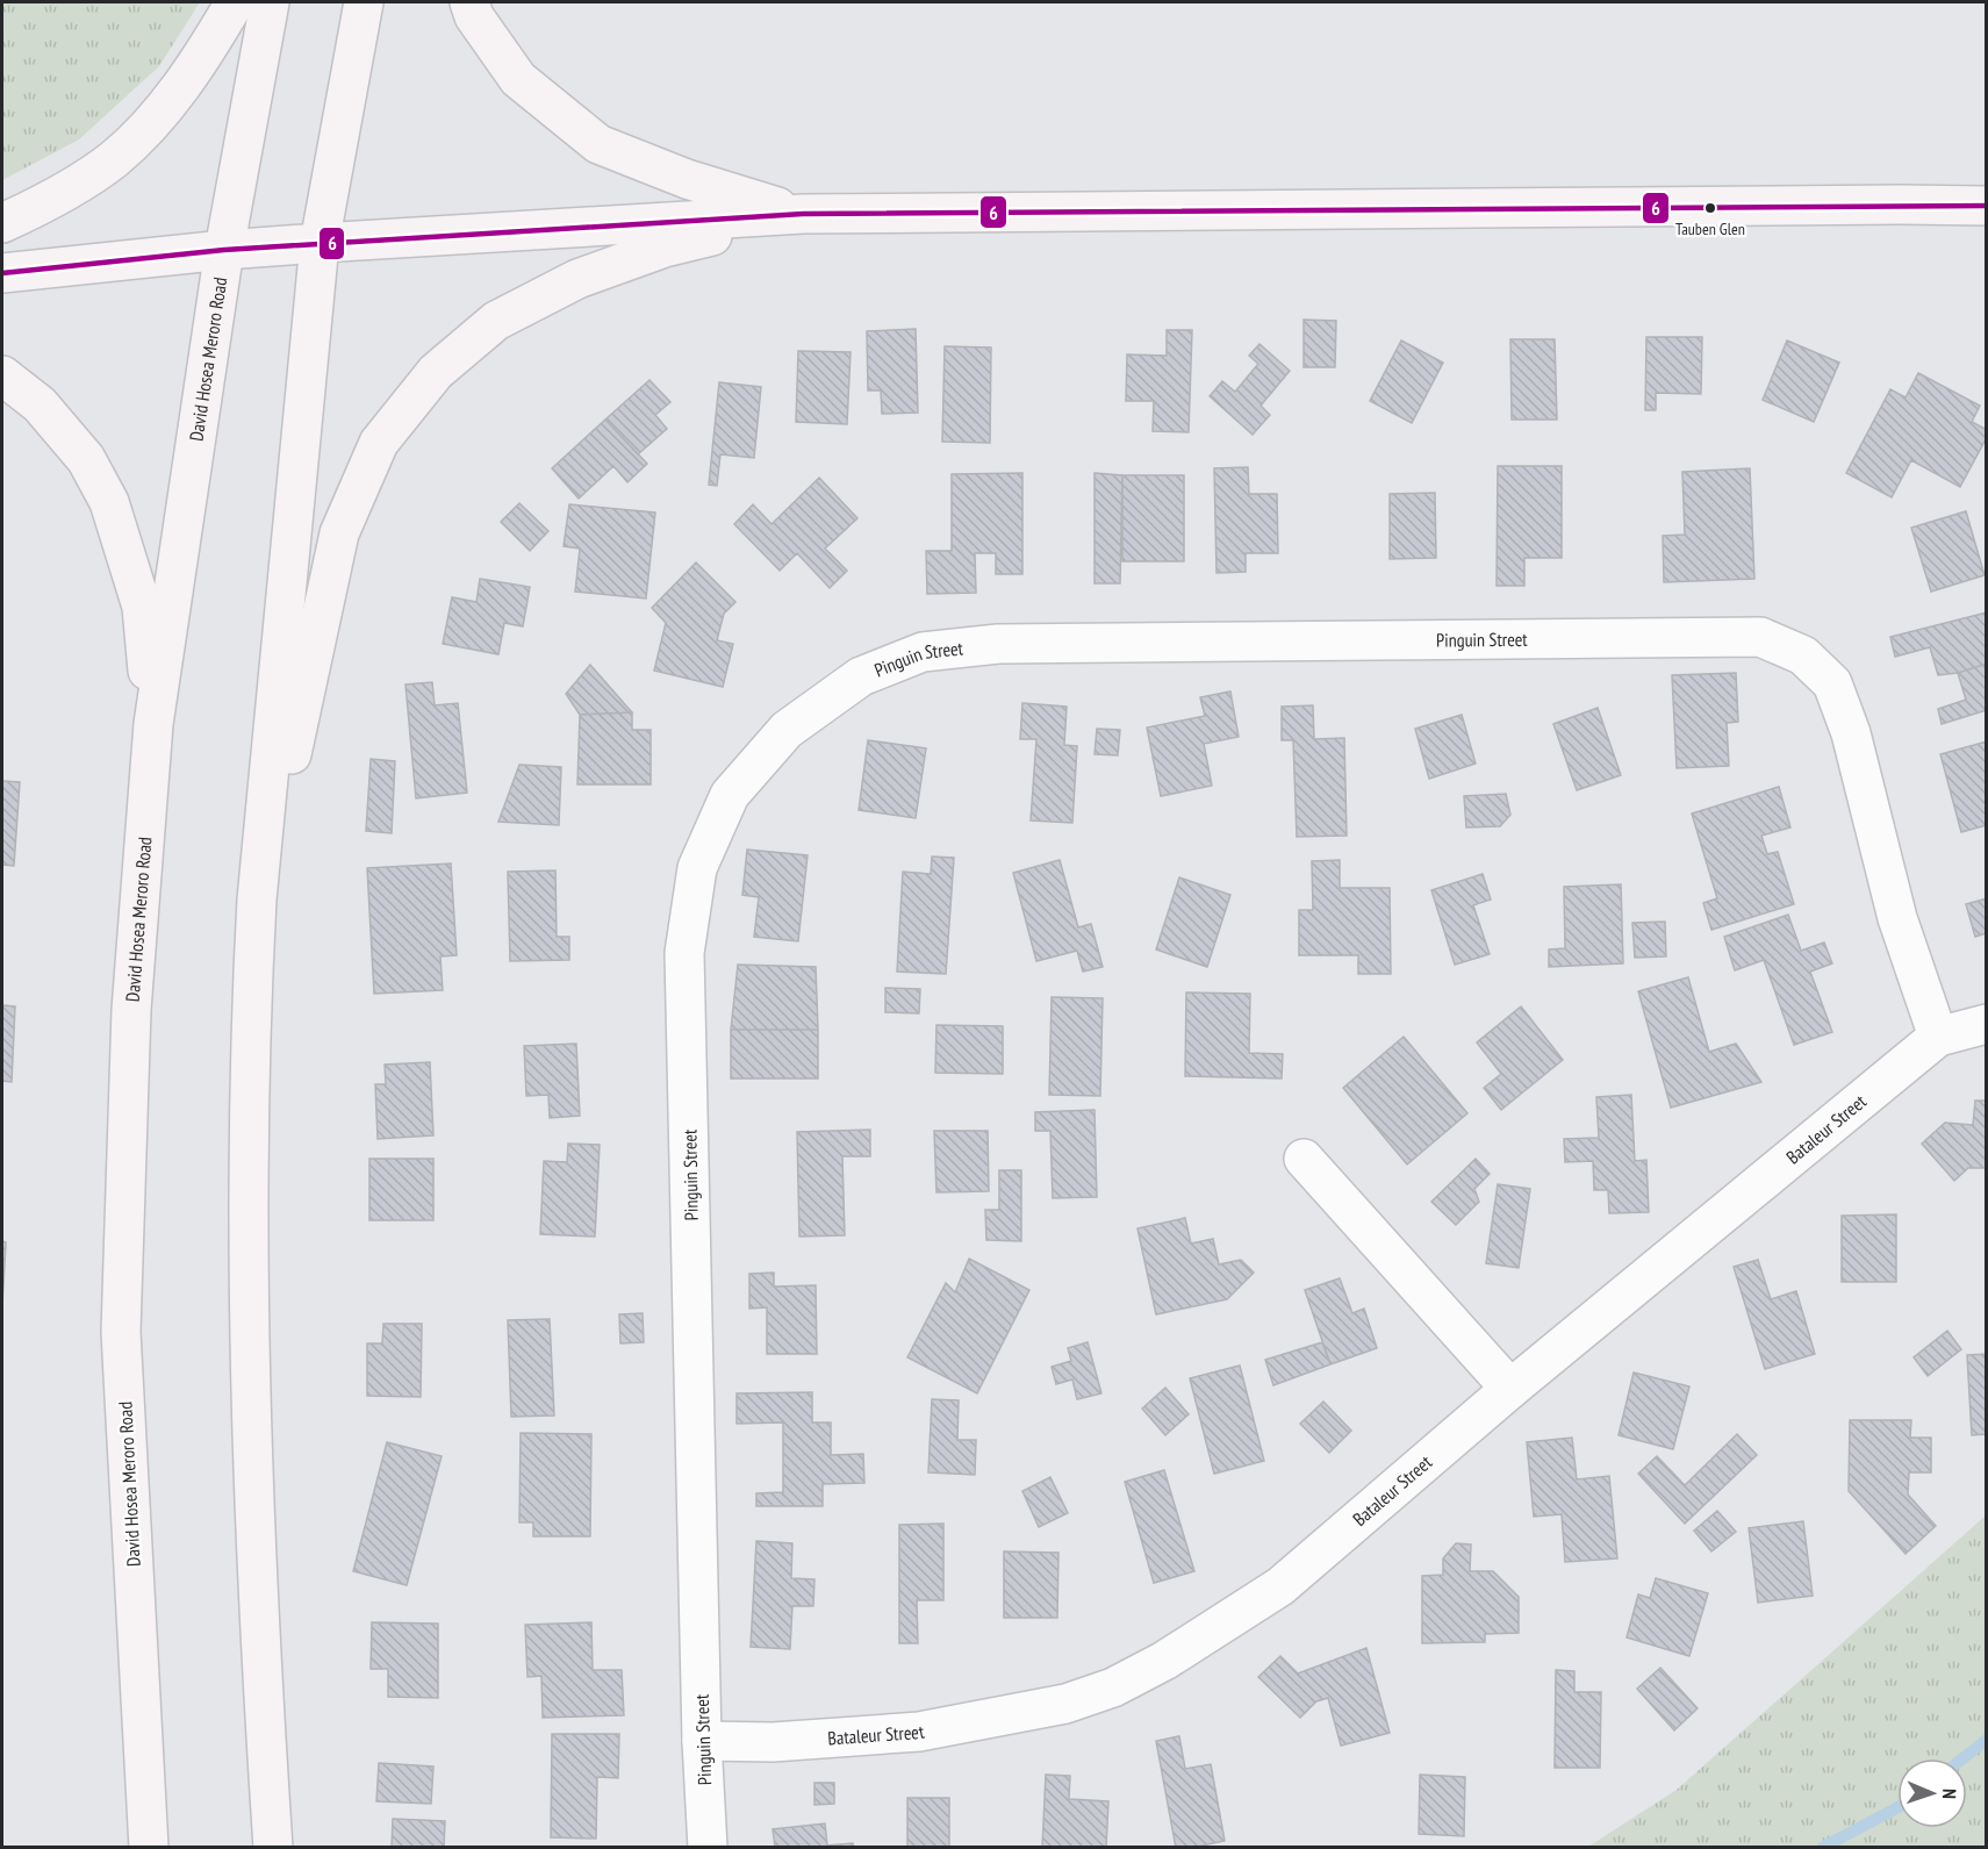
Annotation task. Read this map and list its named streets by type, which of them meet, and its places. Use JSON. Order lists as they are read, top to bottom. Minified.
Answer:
{"streets":{"main road":["David Hosea Meroro Road"],"street":["Pinguin Street","Bataleur Street"]},"crossings":[["Pinguin Street","Bataleur Street"]],"places":["Tauben Glen"],"lines":["transit line 6"],"north":"right"}
